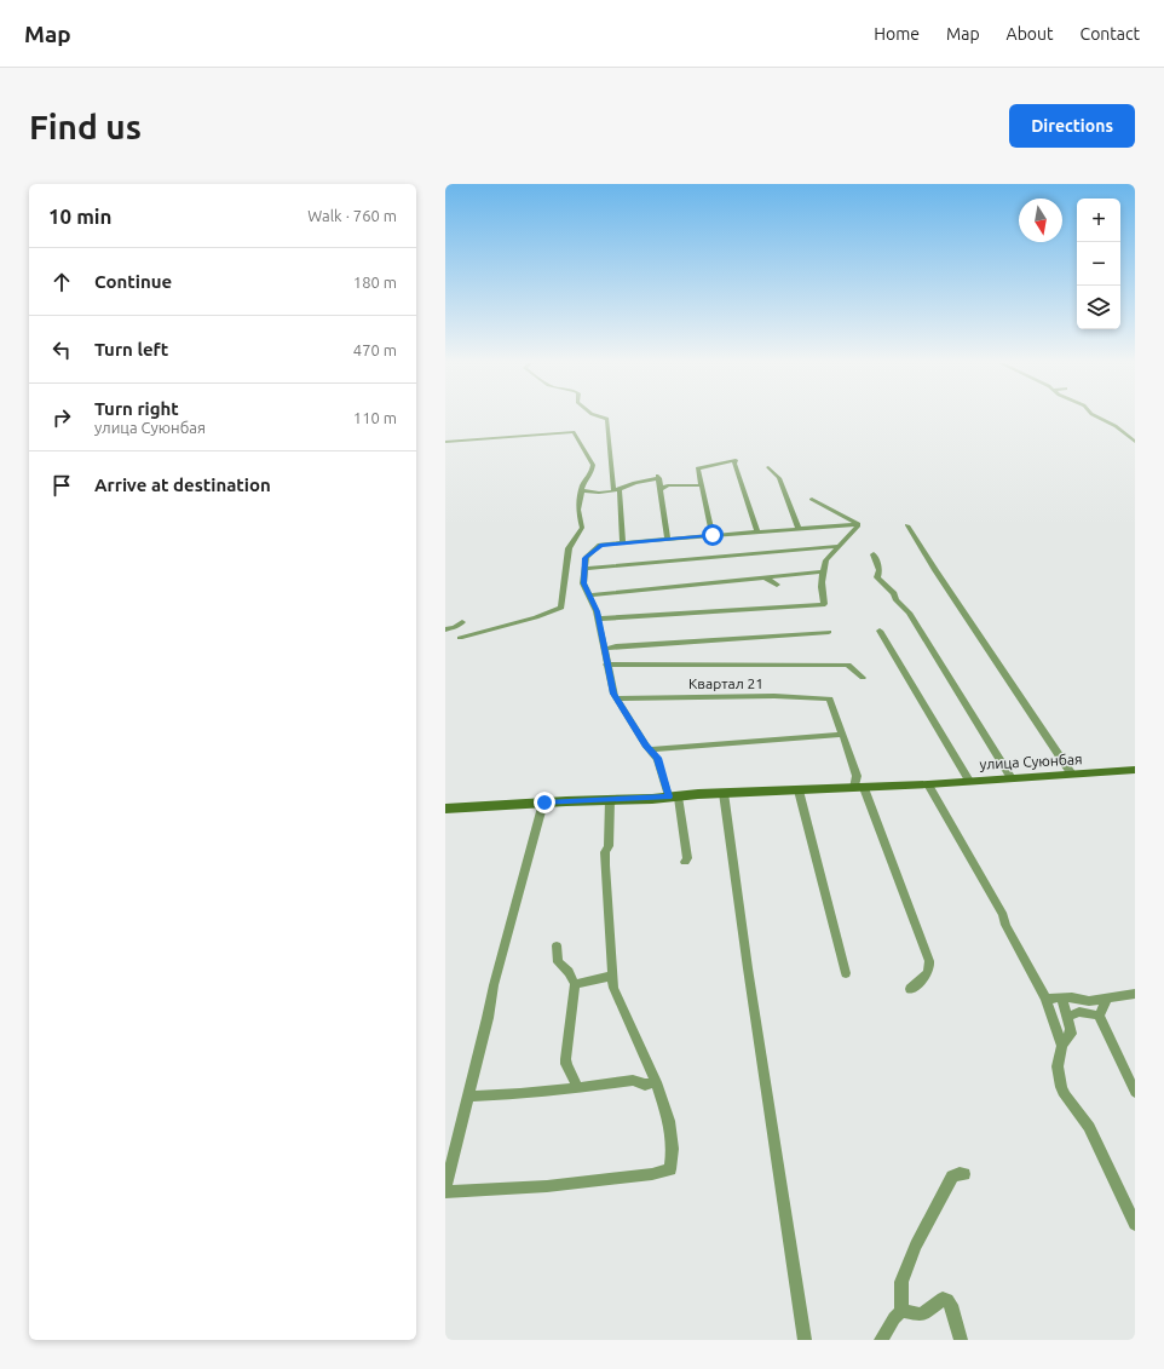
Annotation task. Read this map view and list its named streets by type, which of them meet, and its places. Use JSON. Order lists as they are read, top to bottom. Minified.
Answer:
{"streets":{"street":["Квартал 21","улица Суюнбая"]},"north":"bottom","page":{"header":"Map","nav":["Home","Map","About","Contact"],"buttons":"Directions","title":"Find us","heading":["10 min","Walk · 760 m"],"map_buttons":["+","−"],"list":[["Continue","180 m"],["Turn left","470 m"],["Turn right","улица Суюнбая","110 m"],"Arrive at destination"]}}
